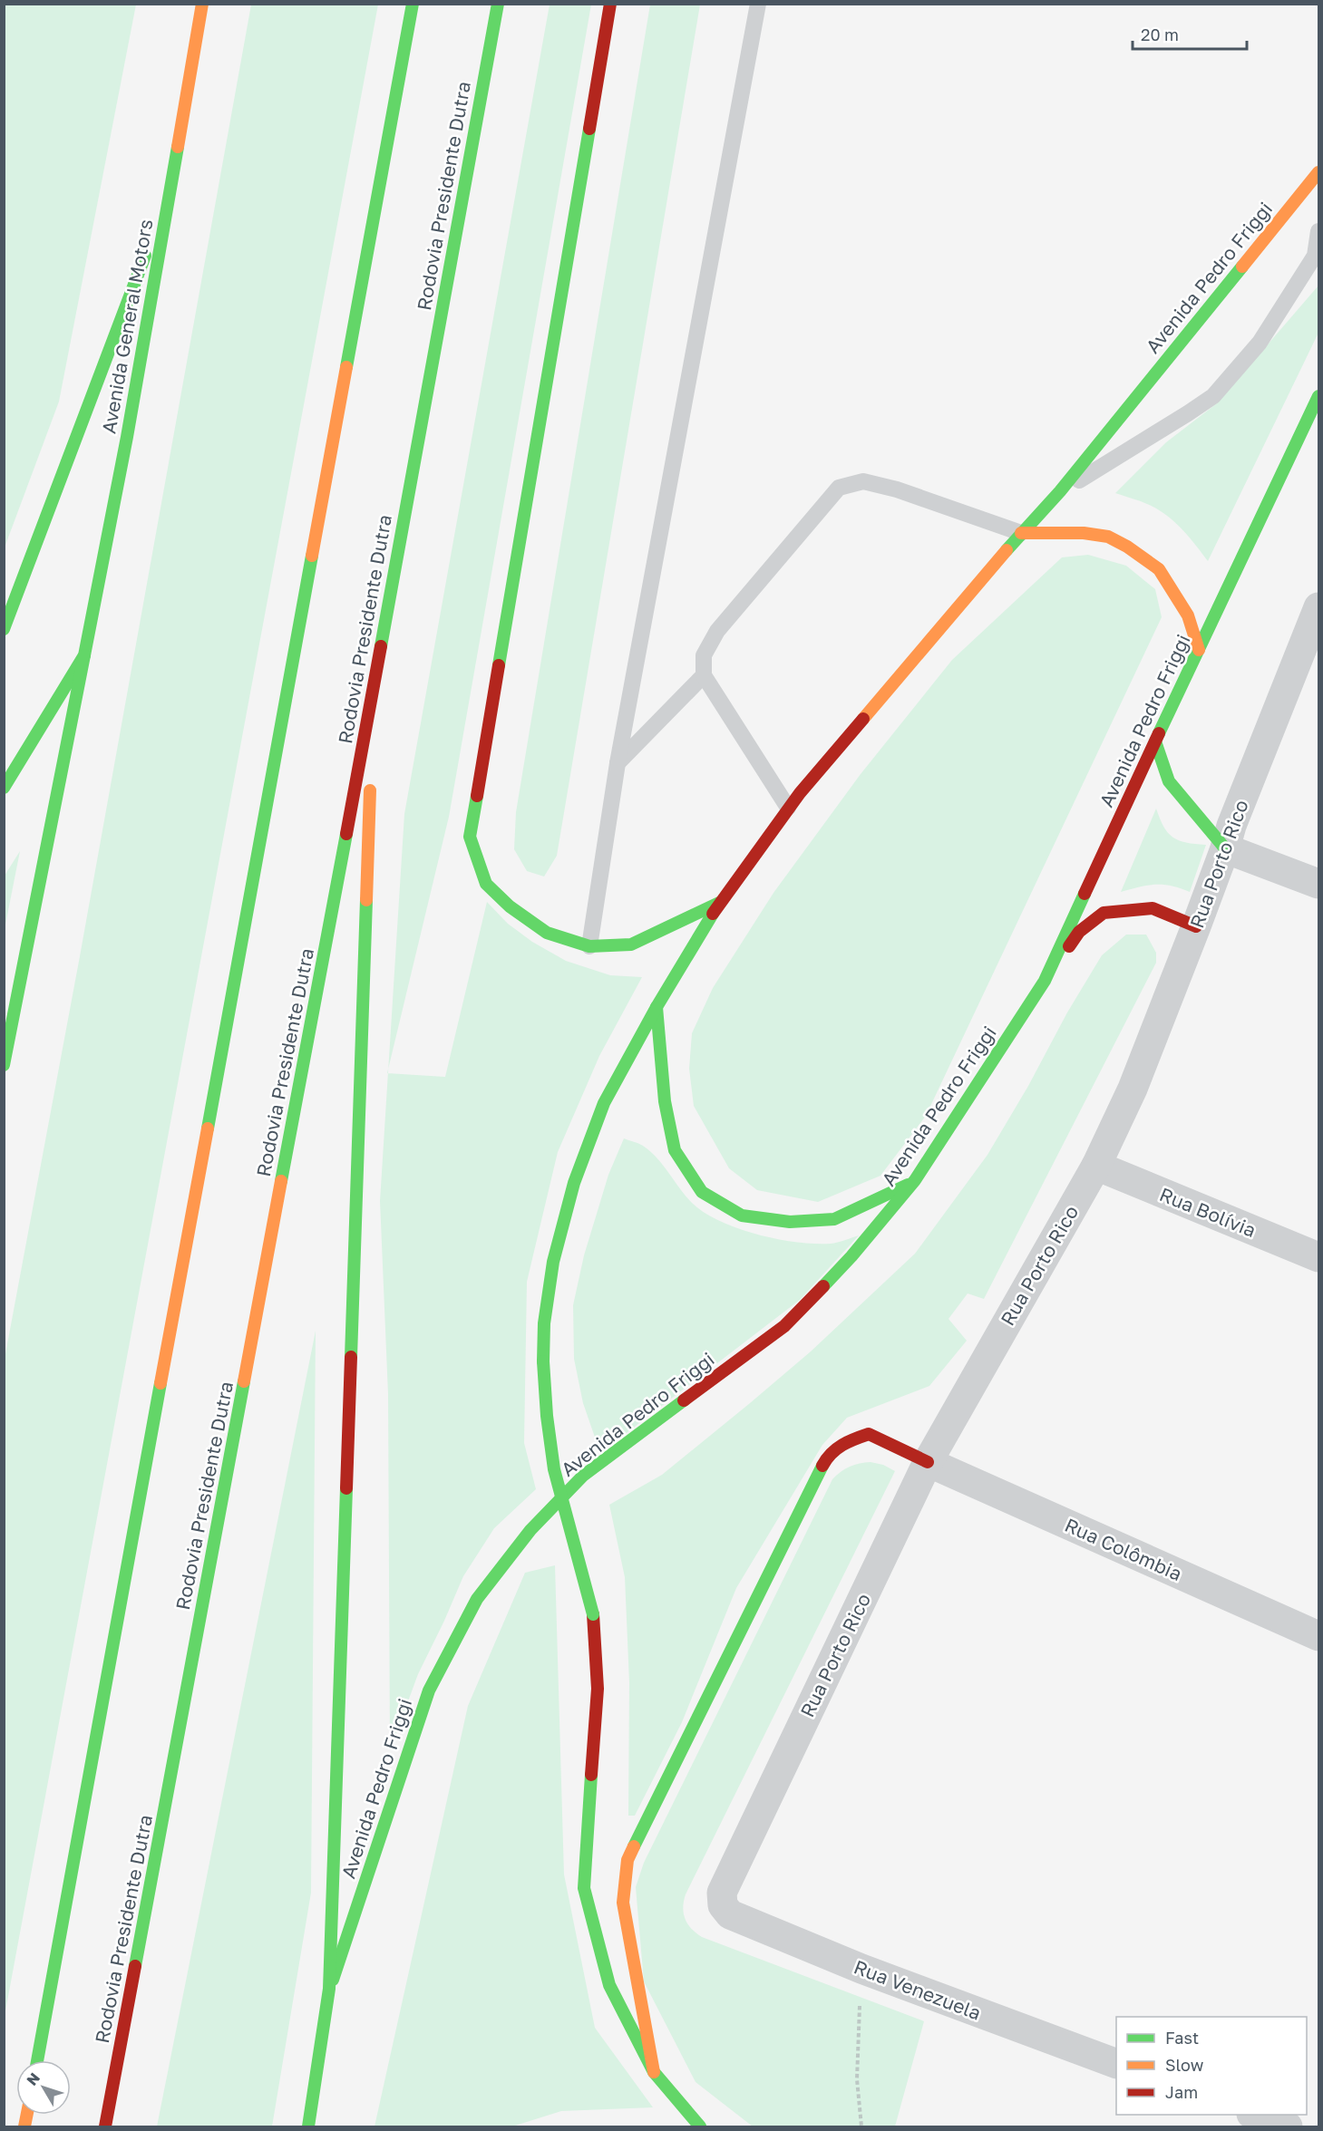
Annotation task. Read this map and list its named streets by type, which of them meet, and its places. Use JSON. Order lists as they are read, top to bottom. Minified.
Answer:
{"streets":{"main road":["Rodovia Presidente Dutra","Avenida Pedro Friggi","Avenida General Motors"],"street":["Rua Porto Rico","Rua Bolívia","Rua Colômbia","Rua Venezuela"]},"crossings":[["Rua Porto Rico","Rua Bolívia"],["Rua Porto Rico","Rua Colômbia"],["Rua Porto Rico","Rua Venezuela"]],"legend":["Fast","Slow","Jam"],"scale_bar":"20 m","north":"top left"}
